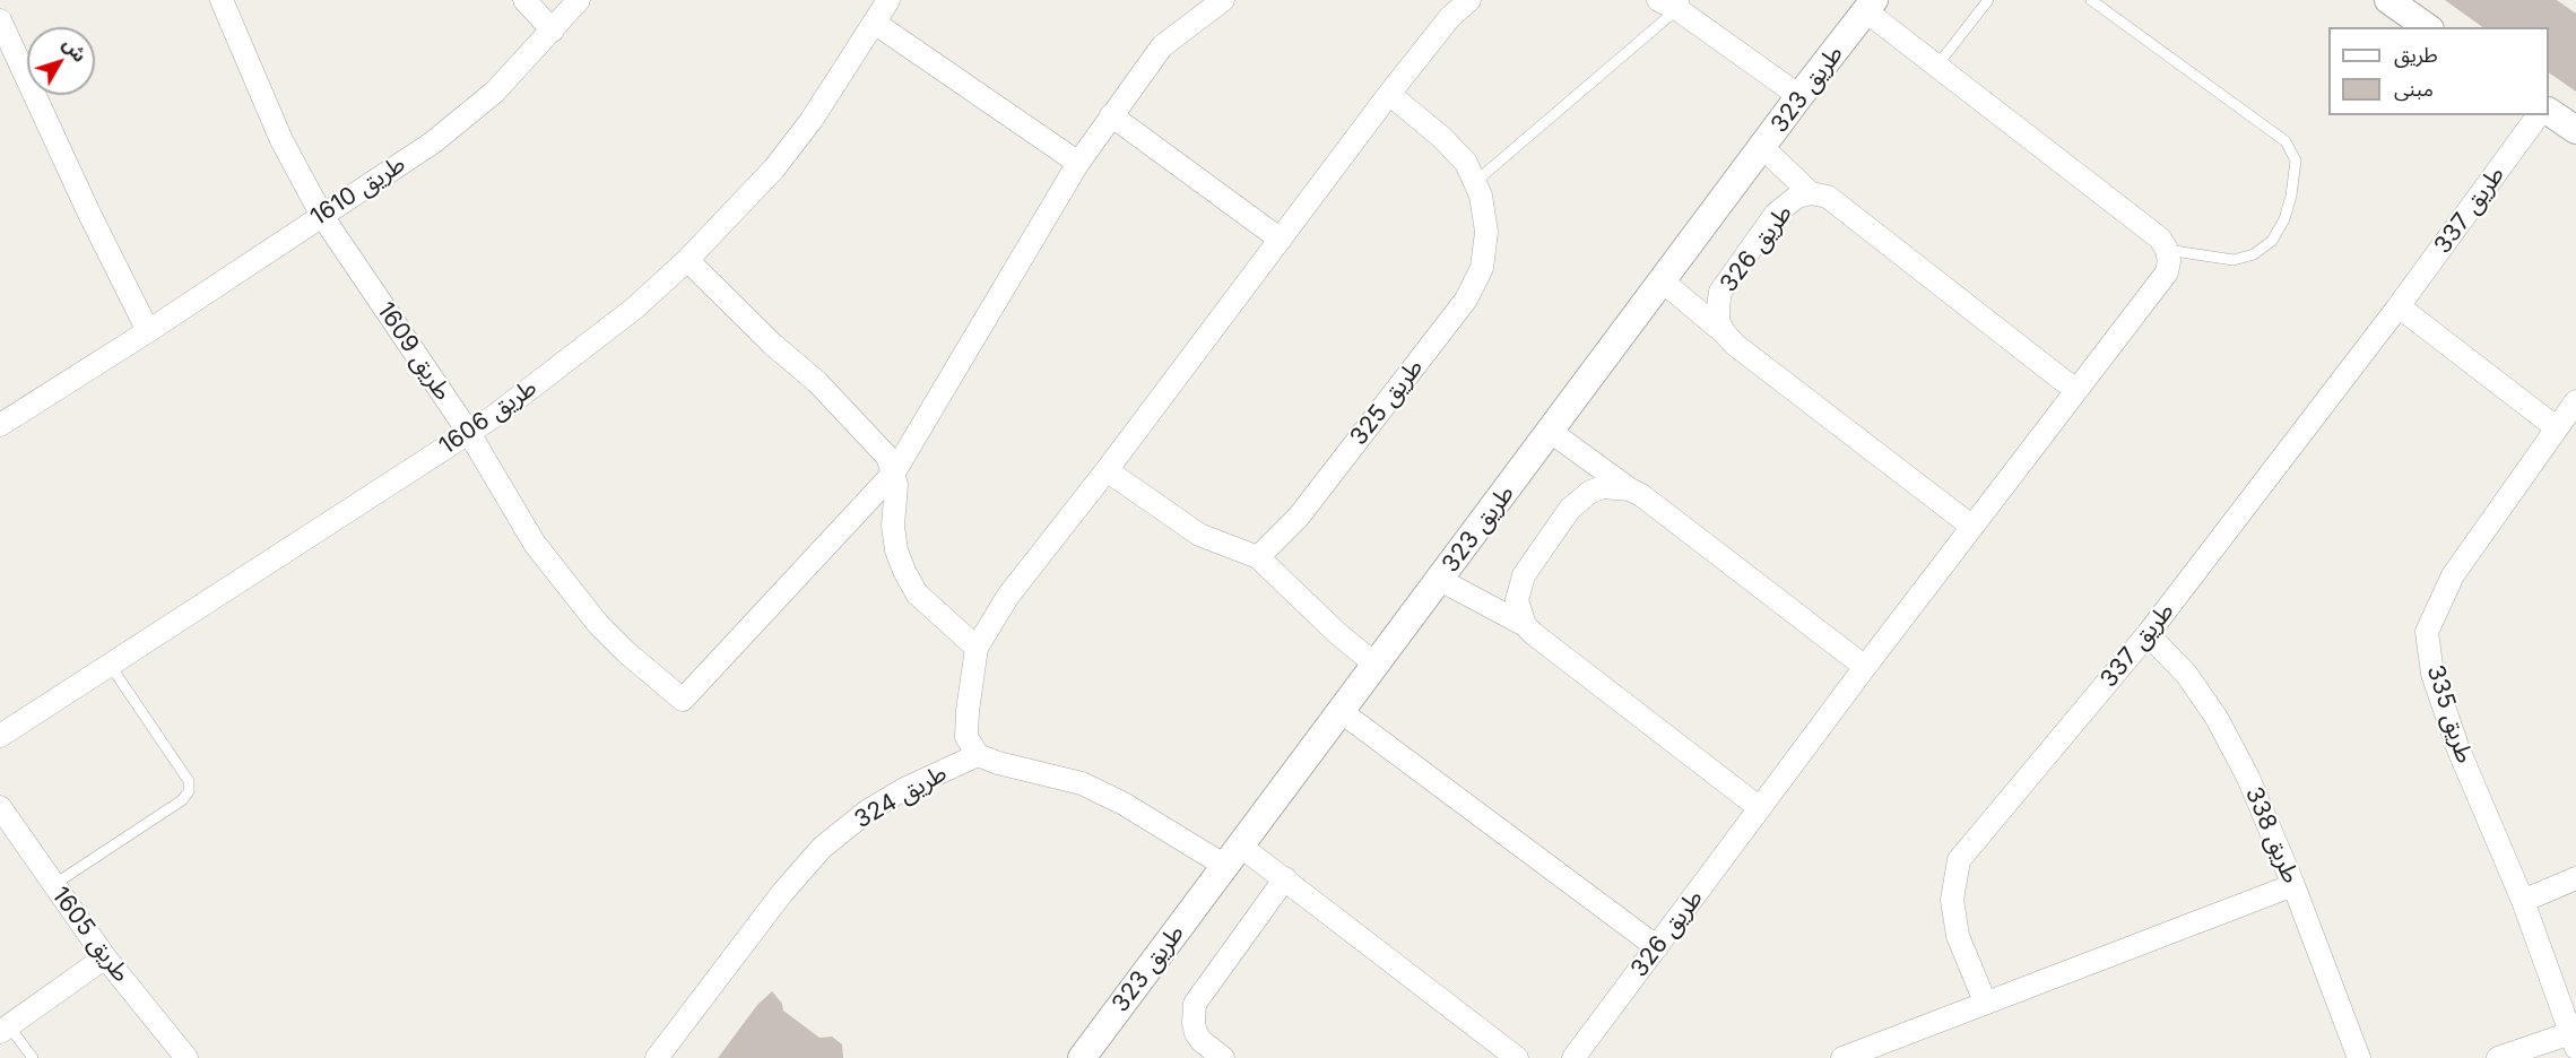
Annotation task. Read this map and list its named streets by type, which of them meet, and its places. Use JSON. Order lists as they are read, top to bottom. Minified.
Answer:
{"streets":{"street":["طريق 323","طريق 1610","طريق 337","طريق 326","طريق 1609","طريق 325","طريق 1606","طريق 335","طريق 324","طريق 338","طريق 1605"]},"crossings":[["طريق 1610","طريق 1609"],["طريق 337","طريق 338"],["طريق 1609","طريق 1606"]],"legend":["طريق","مبنى"],"north":"top right"}
